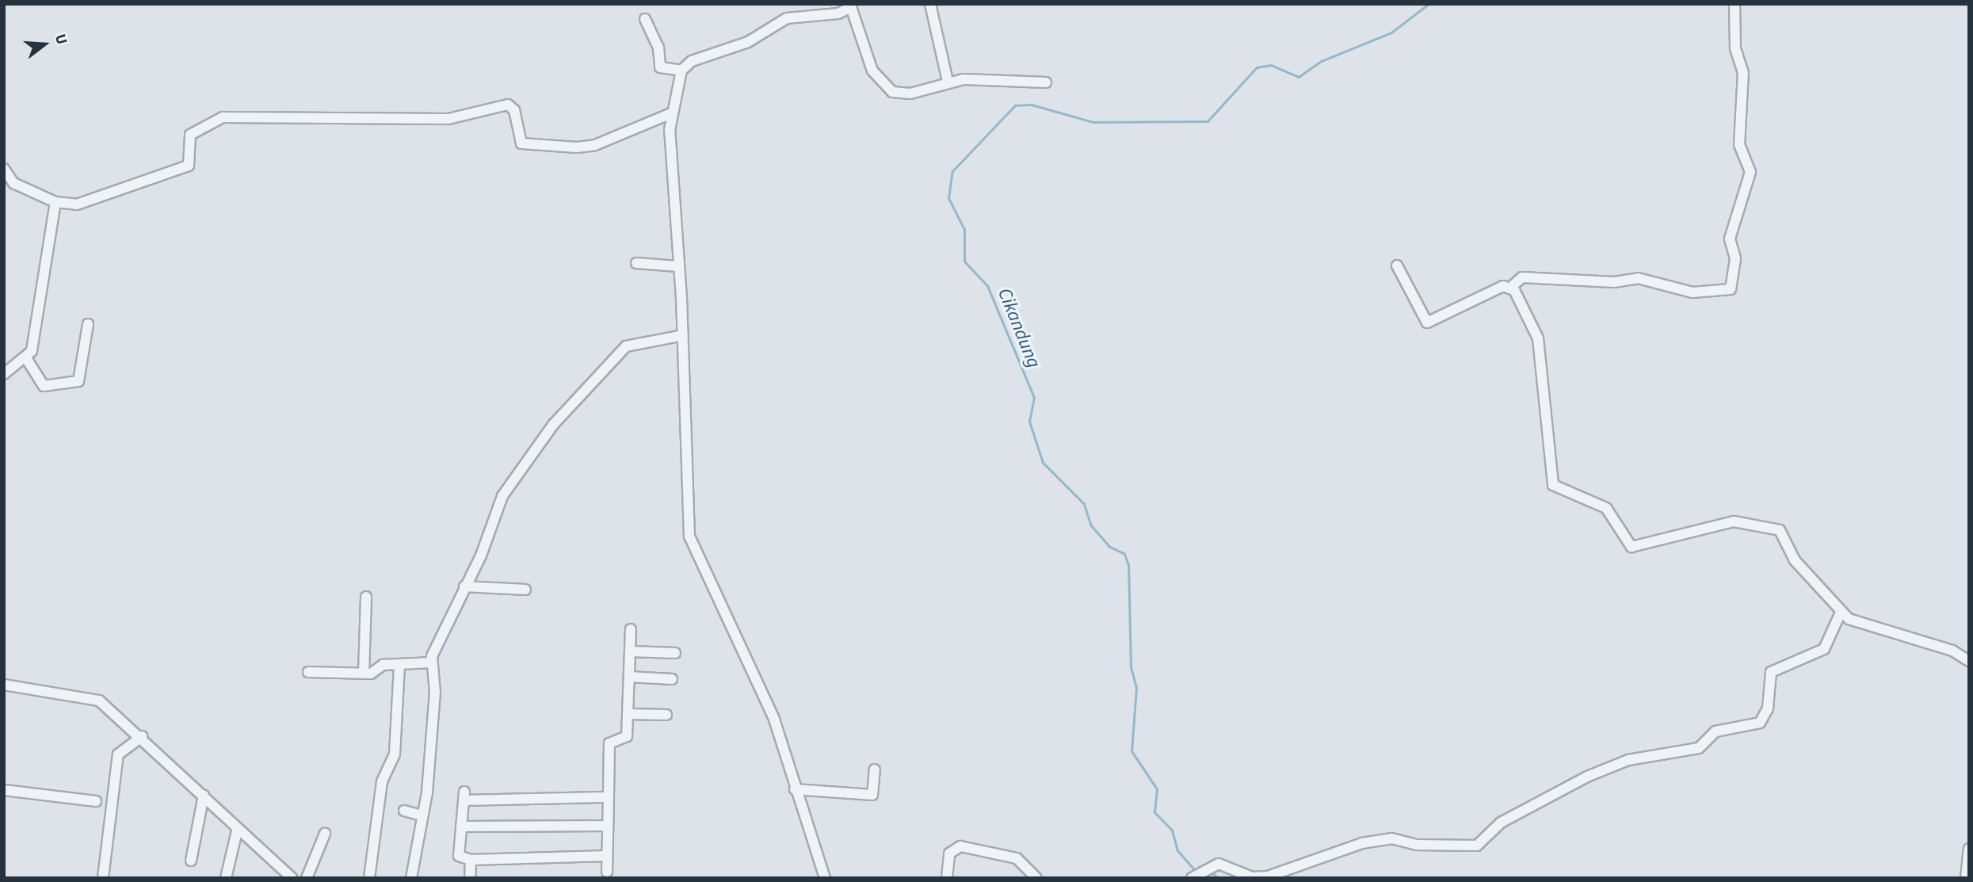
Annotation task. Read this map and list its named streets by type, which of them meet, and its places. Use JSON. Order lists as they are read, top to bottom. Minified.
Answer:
{"water":["Cikandung"],"north":"right"}
